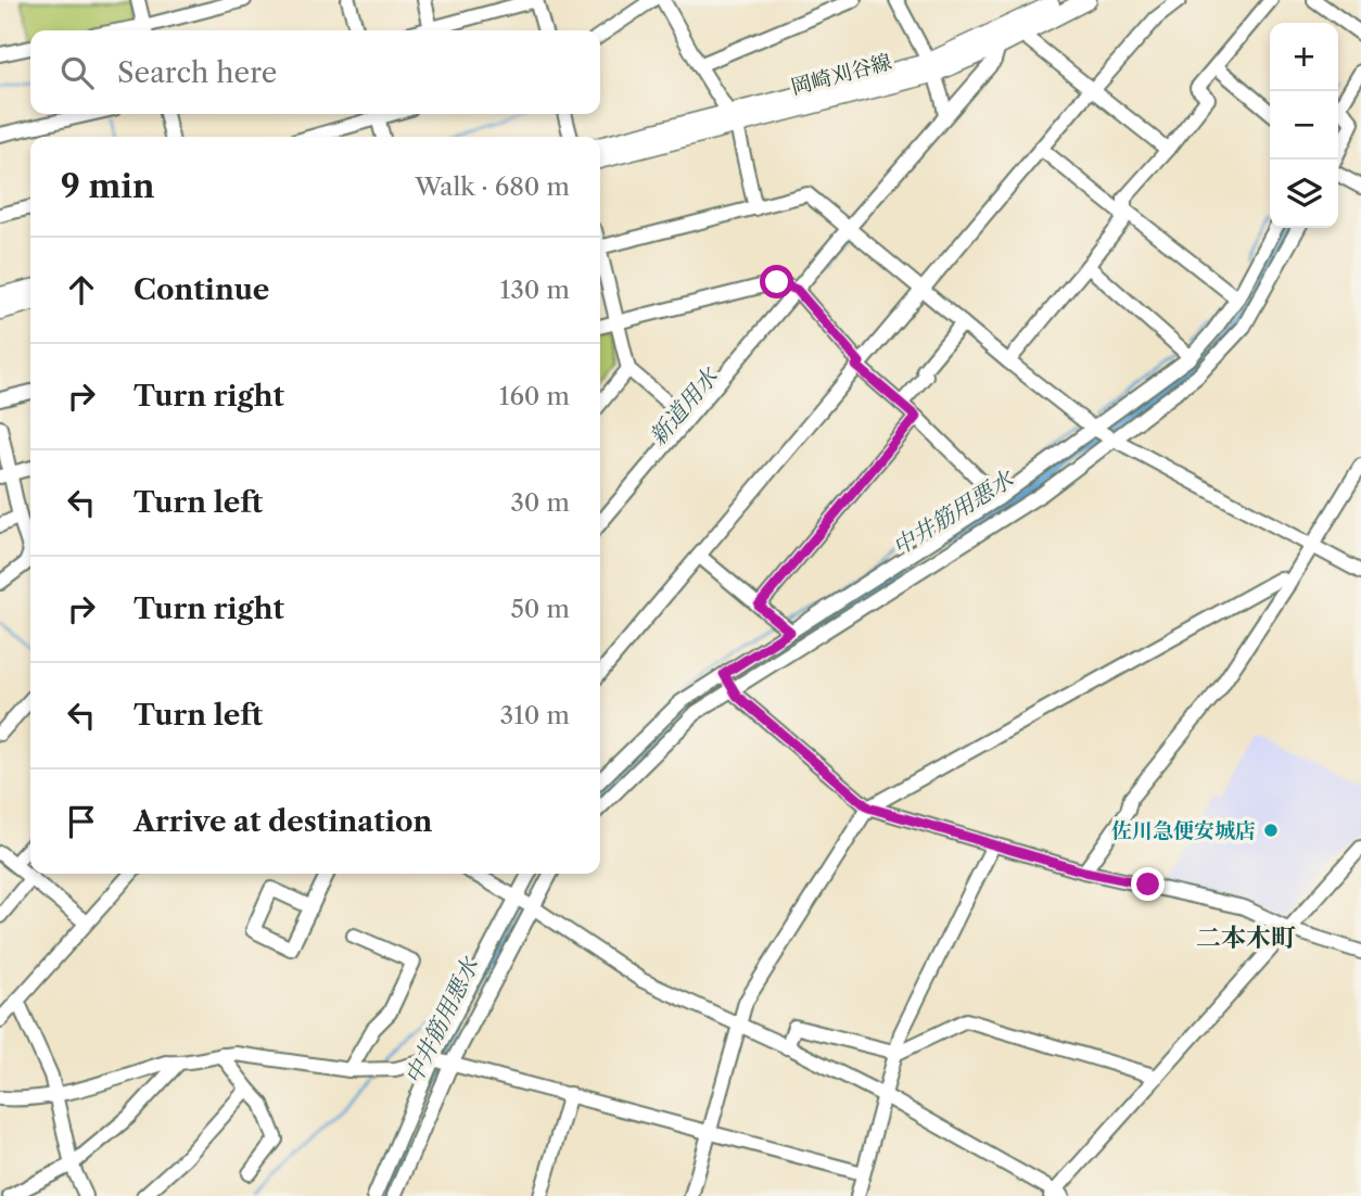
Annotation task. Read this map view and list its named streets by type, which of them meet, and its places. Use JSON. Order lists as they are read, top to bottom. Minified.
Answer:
{"streets":{"main road":["岡崎刈谷線"]},"districts":["二本木町"],"water":["新道用水","中井筋用悪水"],"places":["佐川急便安城店"],"page":{"map_buttons":["+","−"],"search":"Search here","heading":["9 min","Walk · 680 m"],"list":[["Continue","130 m"],["Turn right","160 m"],["Turn left","30 m"],["Turn right","50 m"],["Turn left","310 m"],"Arrive at destination"]}}
